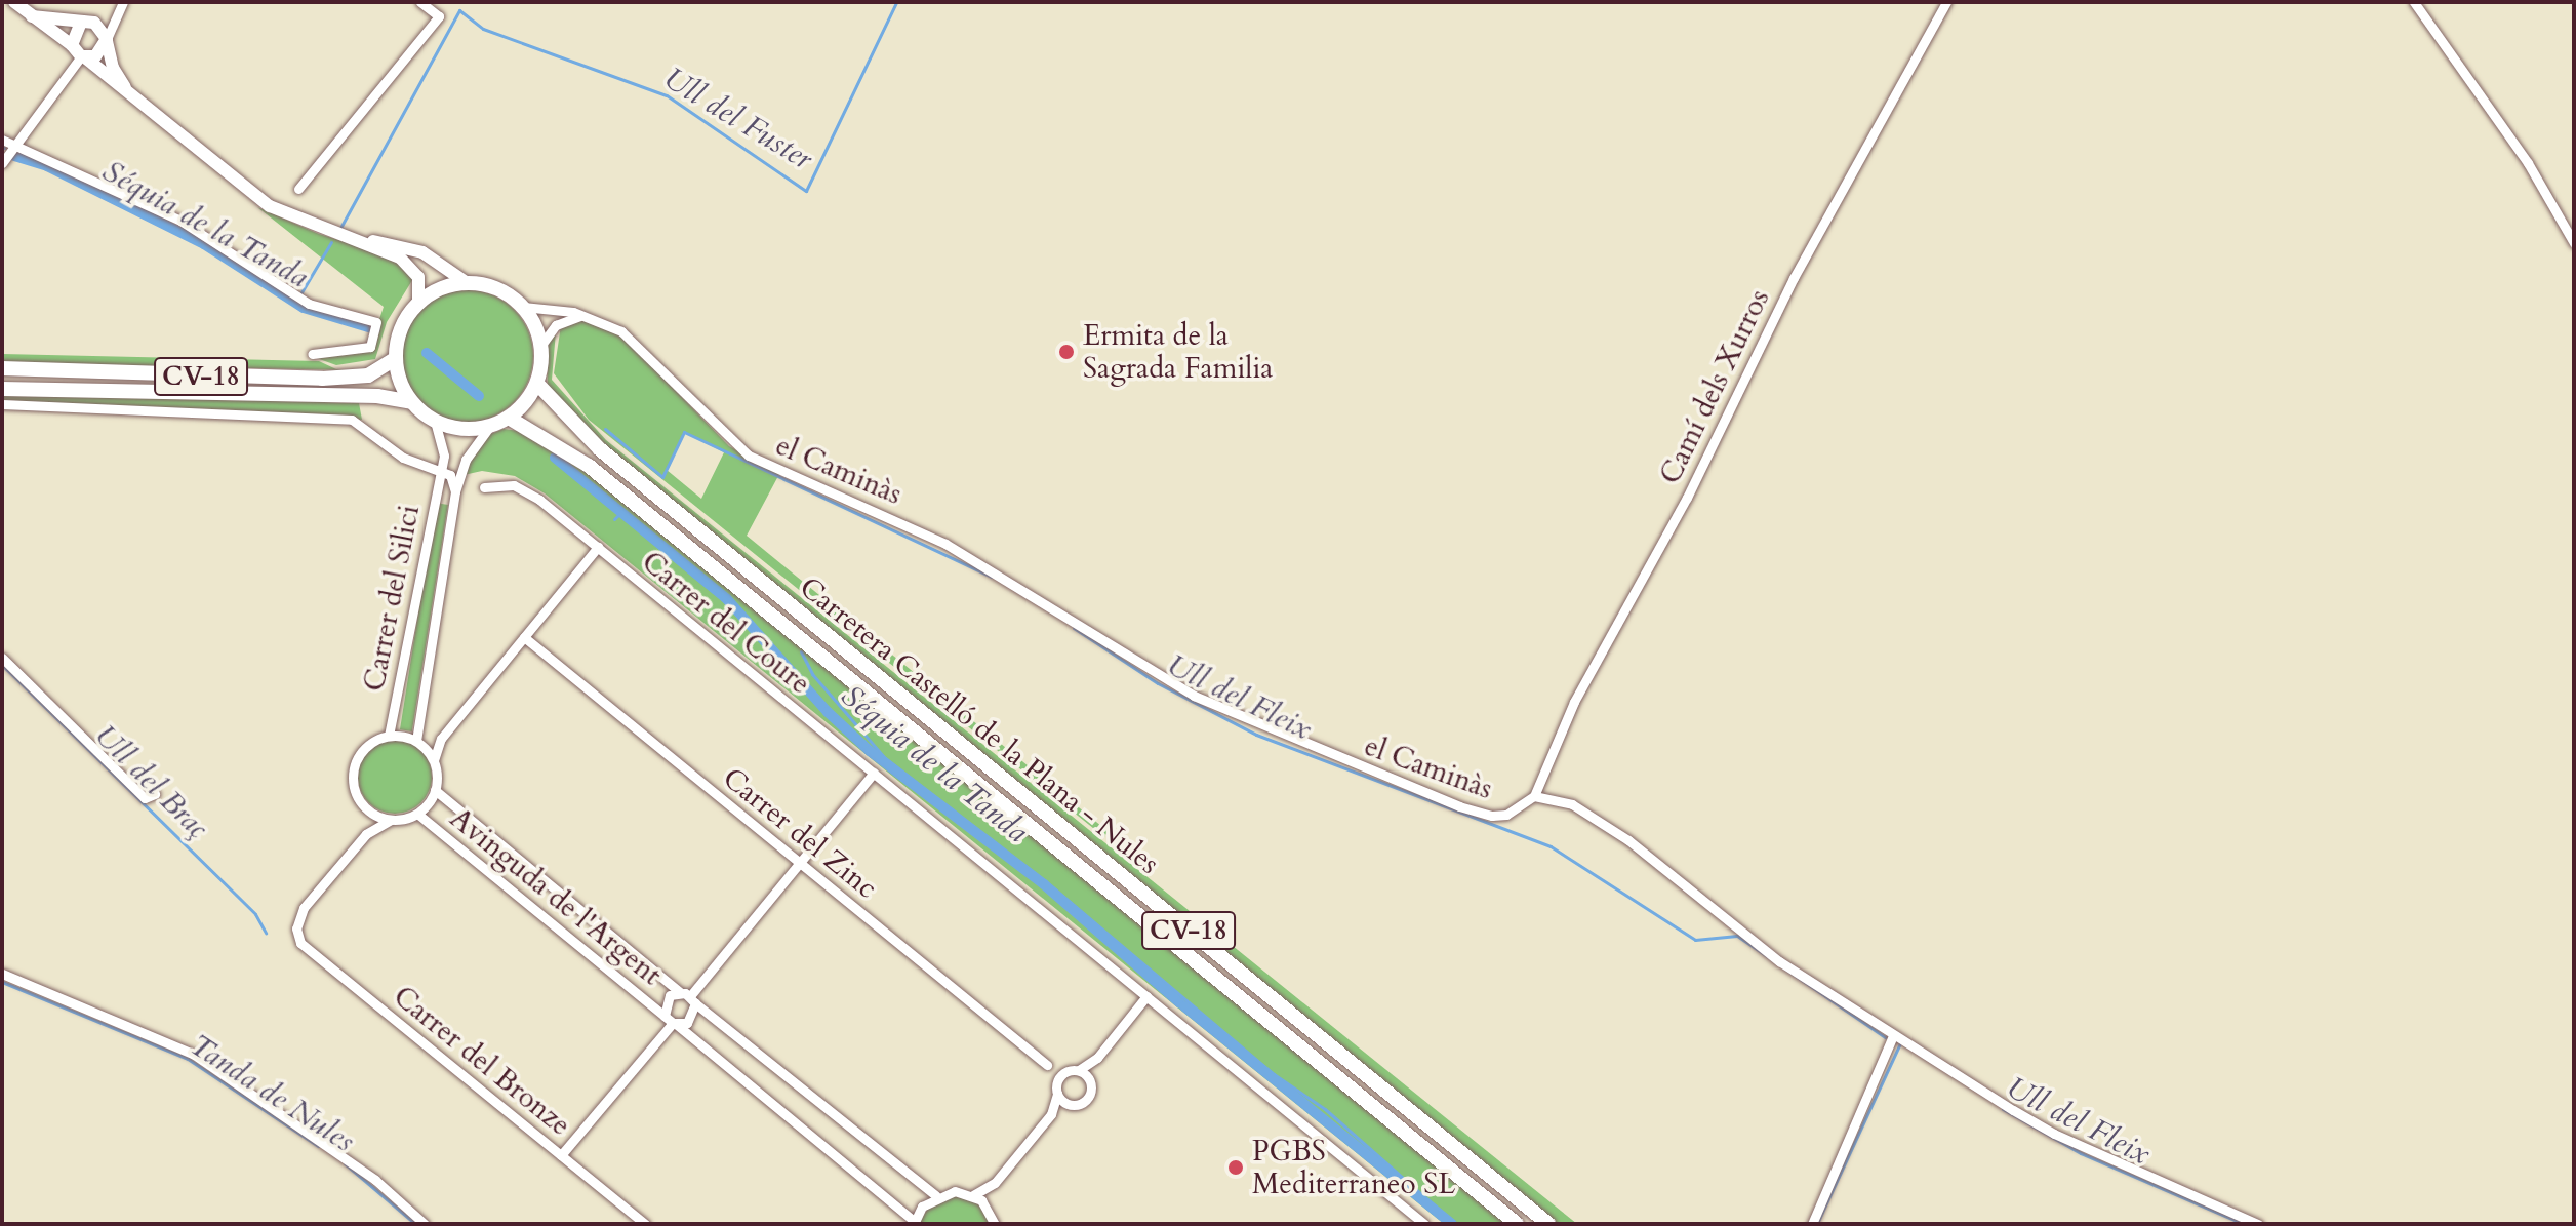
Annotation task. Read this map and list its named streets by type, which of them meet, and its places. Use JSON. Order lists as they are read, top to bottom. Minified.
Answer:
{"streets":{"main road":["CV-18","Carretera Castelló de la Plana - Nules"],"street":["Camí dels Xurros","el Caminàs","Carrer del Silici","Carrer del Coure","Carrer del Zinc","Avinguda de l'Argent","Carrer del Bronze"]},"crossings":[["CV-18","el Caminàs"],["CV-18","Carrer del Silici"],["CV-18","Carretera Castelló de la Plana - Nules"],["Camí dels Xurros","el Caminàs"],["el Caminàs","Carrer del Silici"],["el Caminàs","Carretera Castelló de la Plana - Nules"],["Carrer del Silici","Carretera Castelló de la Plana - Nules"],["Carrer del Silici","Avinguda de l'Argent"]],"water":["Ull del Fuster","Séquia de la Tanda","Ull del Fleix","Ull del Braç","Tanda de Nules"],"places":["Ermita de la Sagrada Familia","PGBS Mediterraneo SL"]}
